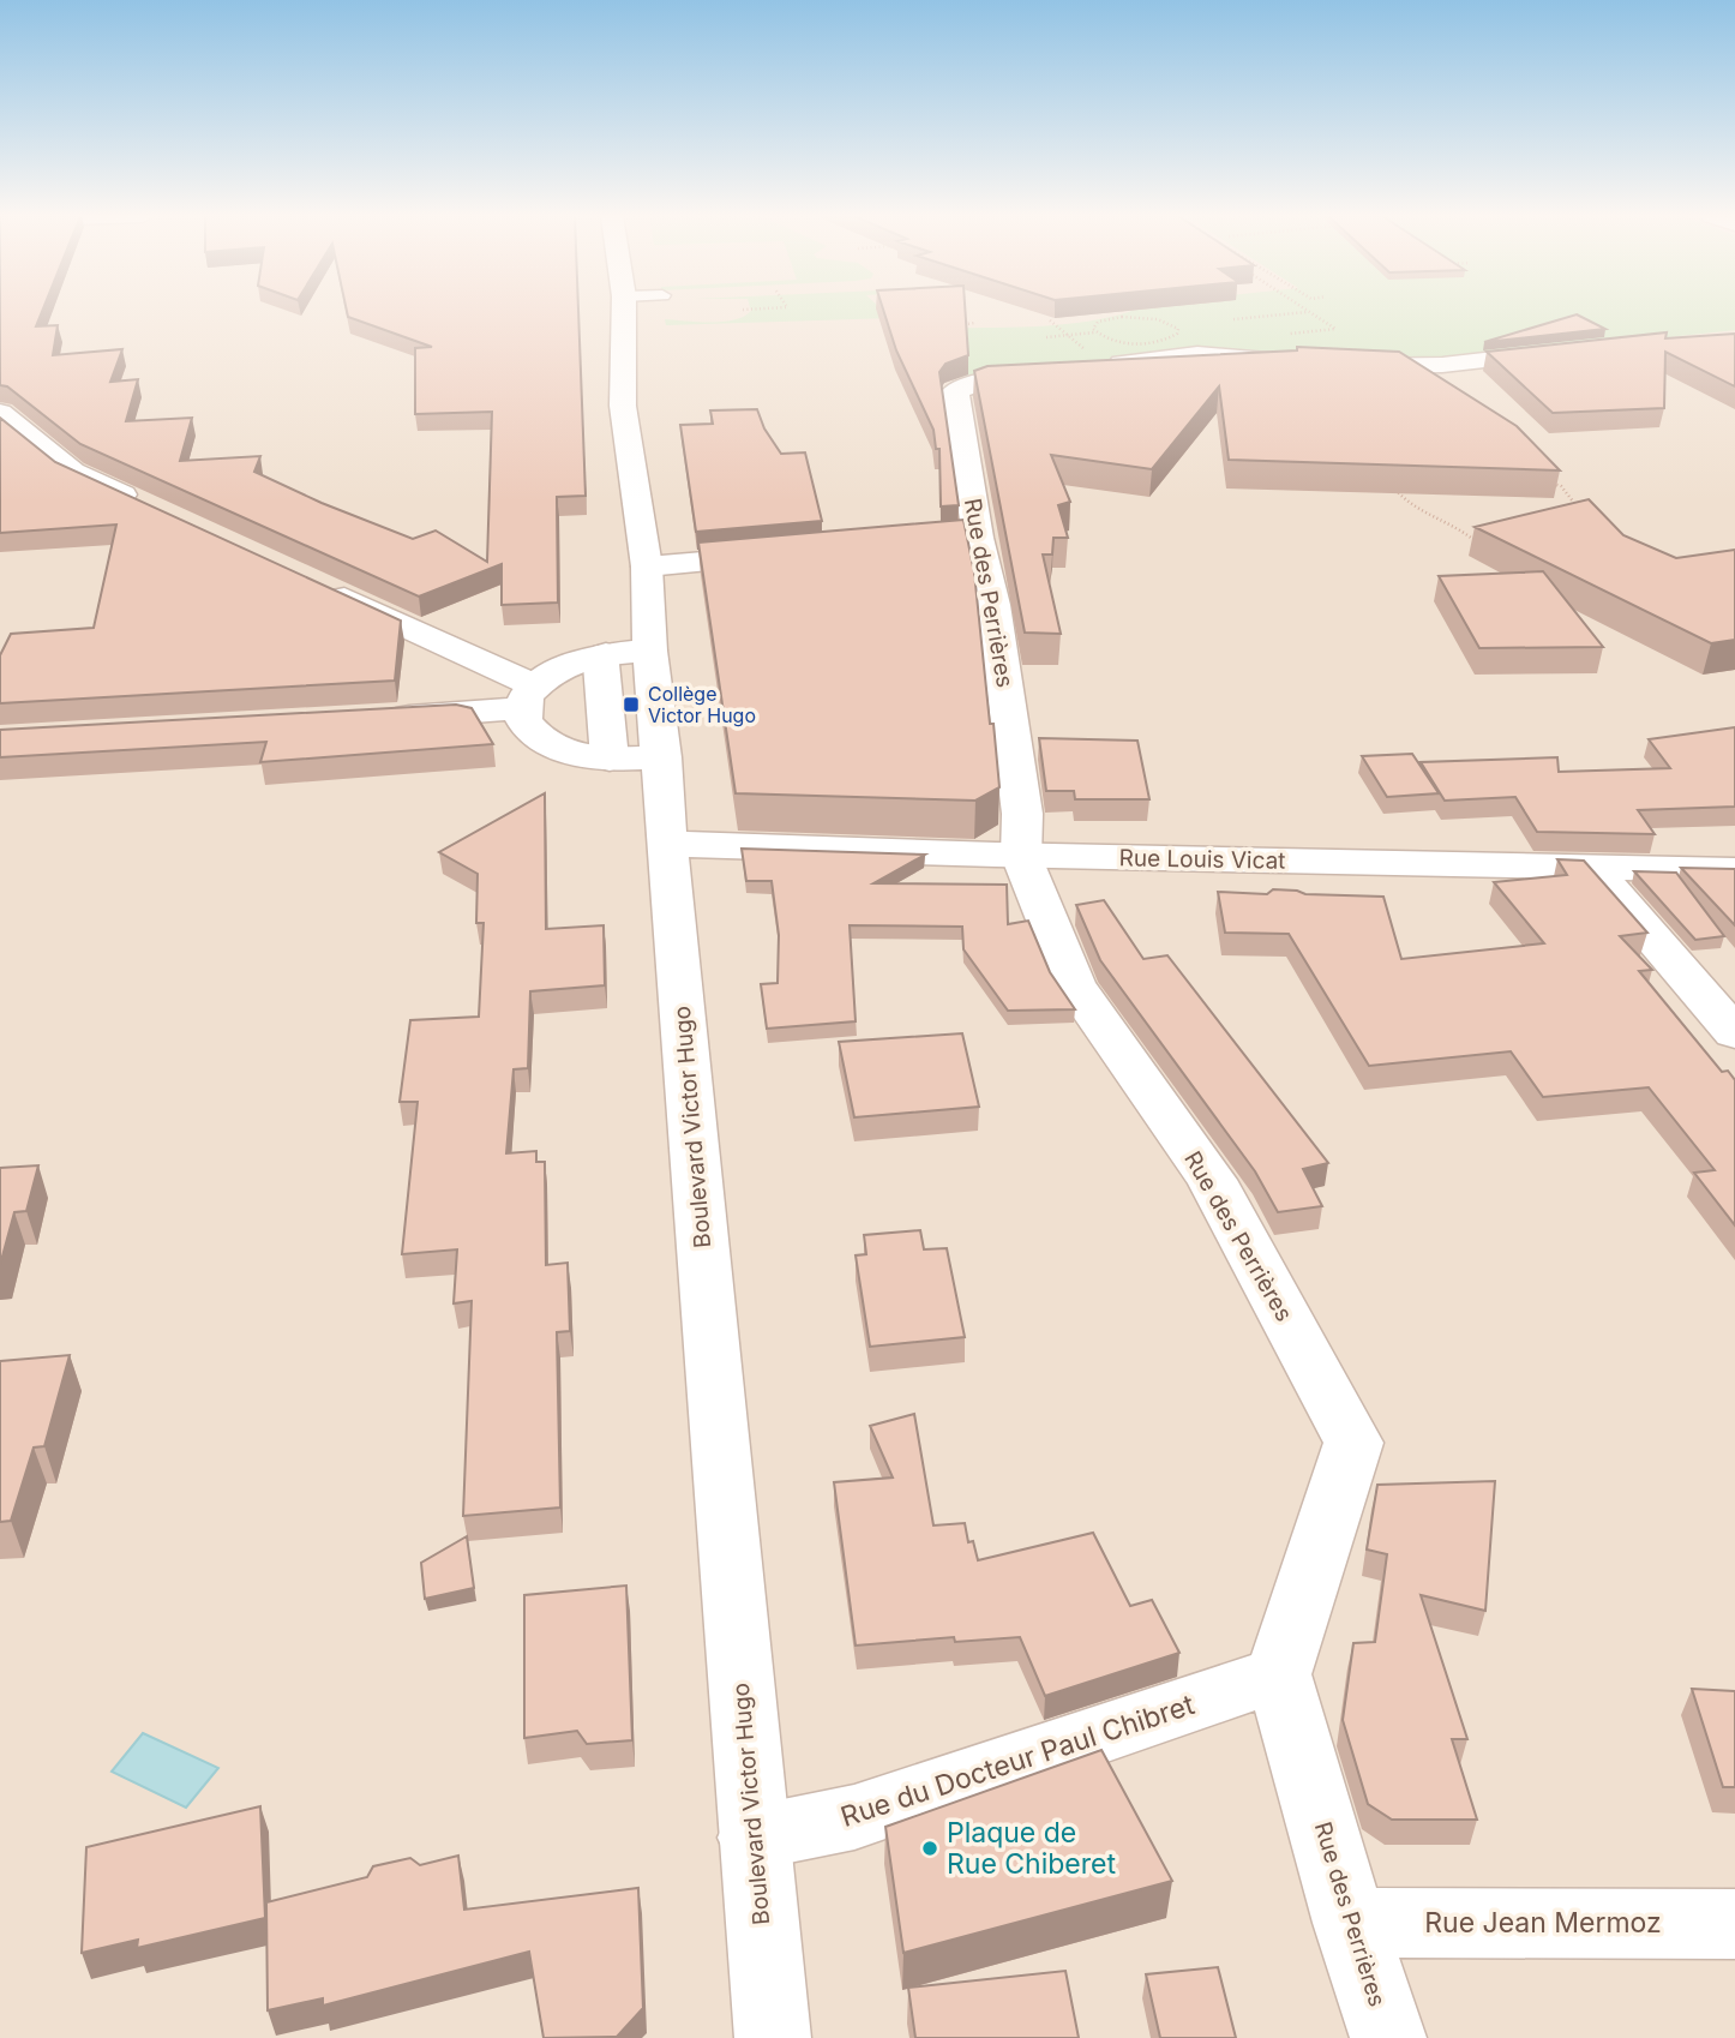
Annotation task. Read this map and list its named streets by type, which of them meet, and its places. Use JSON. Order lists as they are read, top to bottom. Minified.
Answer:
{"streets":{"street":["Rue des Perrières","Rue Louis Vicat","Boulevard Victor Hugo","Rue du Docteur Paul Chibret","Rue Jean Mermoz"]},"crossings":[["Rue des Perrières","Rue Louis Vicat"],["Rue des Perrières","Rue du Docteur Paul Chibret"],["Rue des Perrières","Rue Jean Mermoz"],["Rue Louis Vicat","Boulevard Victor Hugo"],["Boulevard Victor Hugo","Rue du Docteur Paul Chibret"]],"places":{"transit":["Collège Victor Hugo"],"other":["Plaque de Rue Chiberet"]}}
